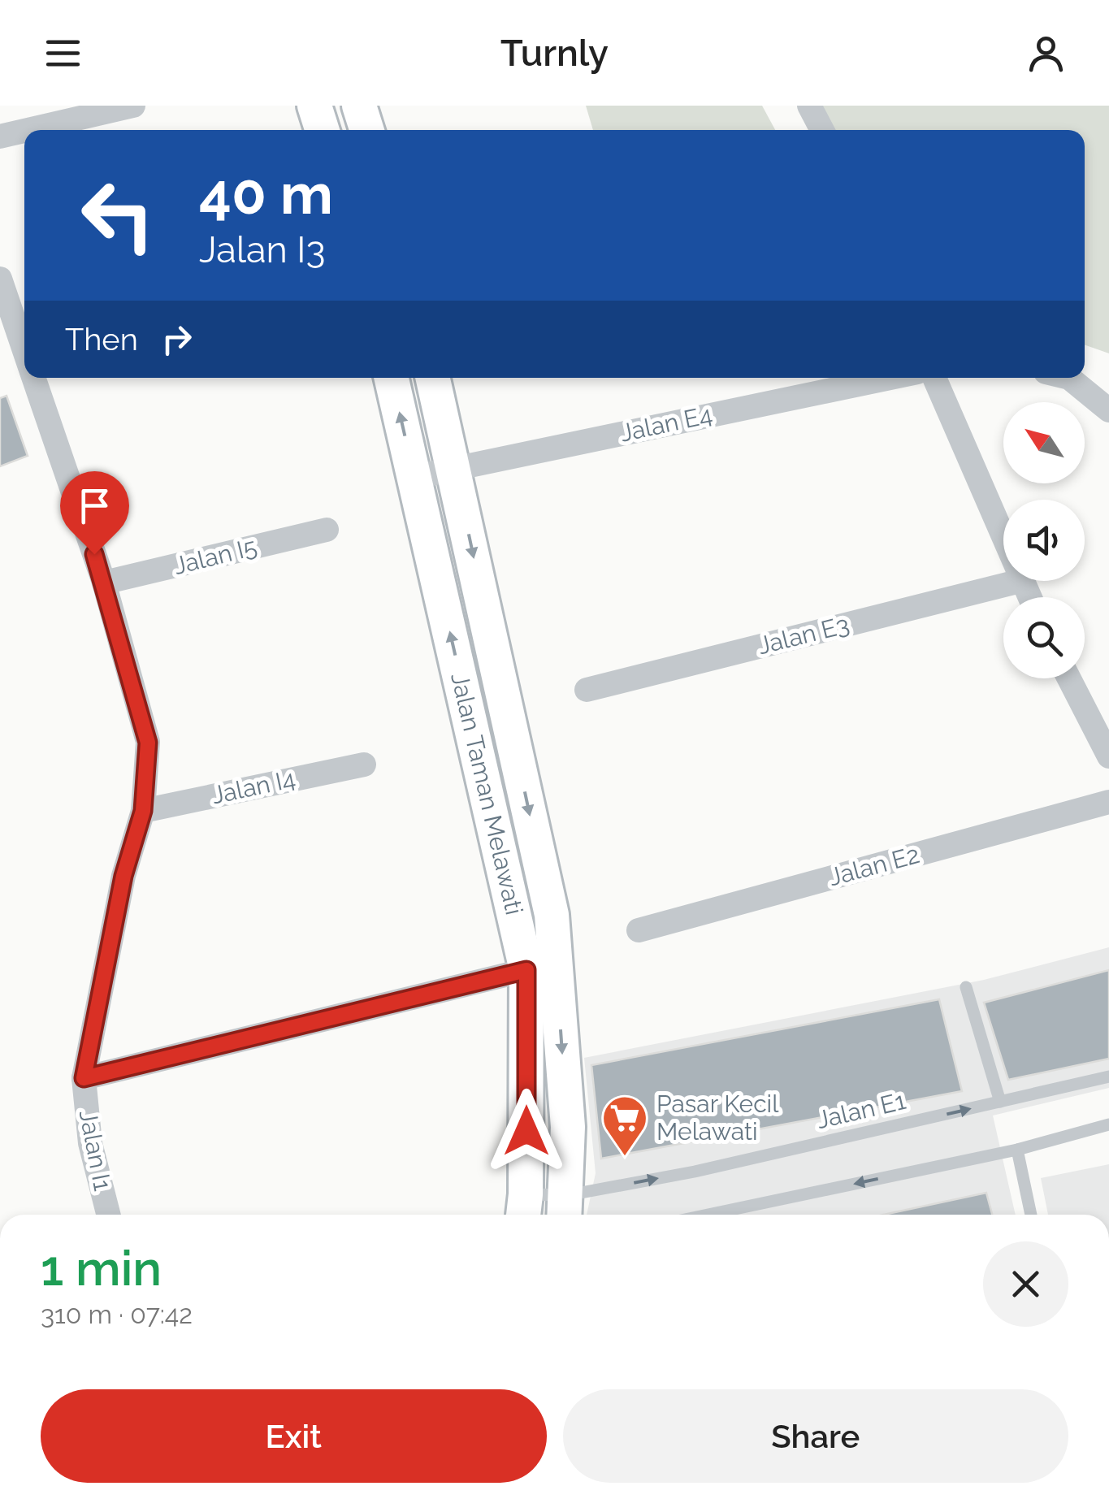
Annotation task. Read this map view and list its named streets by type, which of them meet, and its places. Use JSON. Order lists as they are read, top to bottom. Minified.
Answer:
{"streets":{"main road":["Jalan Taman Melawati"],"street":["Jalan E4","Jalan I5","Jalan E3","Jalan I4","Jalan E2","Jalan I1"],"lane":["Jalan E1"]},"crossings":[["Jalan E4","Jalan Taman Melawati"],["Jalan I5","Jalan I1"],["Jalan I4","Jalan I1"],["Jalan Taman Melawati","Jalan E1"]],"places":{"supermarket":["Pasar Kecil Melawati"]},"north":"top left","page":{"header":"Turnly","turn":["40 m","Jalan I3"],"then":"Then","heading":["1 min","310 m · 07:42"],"buttons":["Exit","Share"]}}
